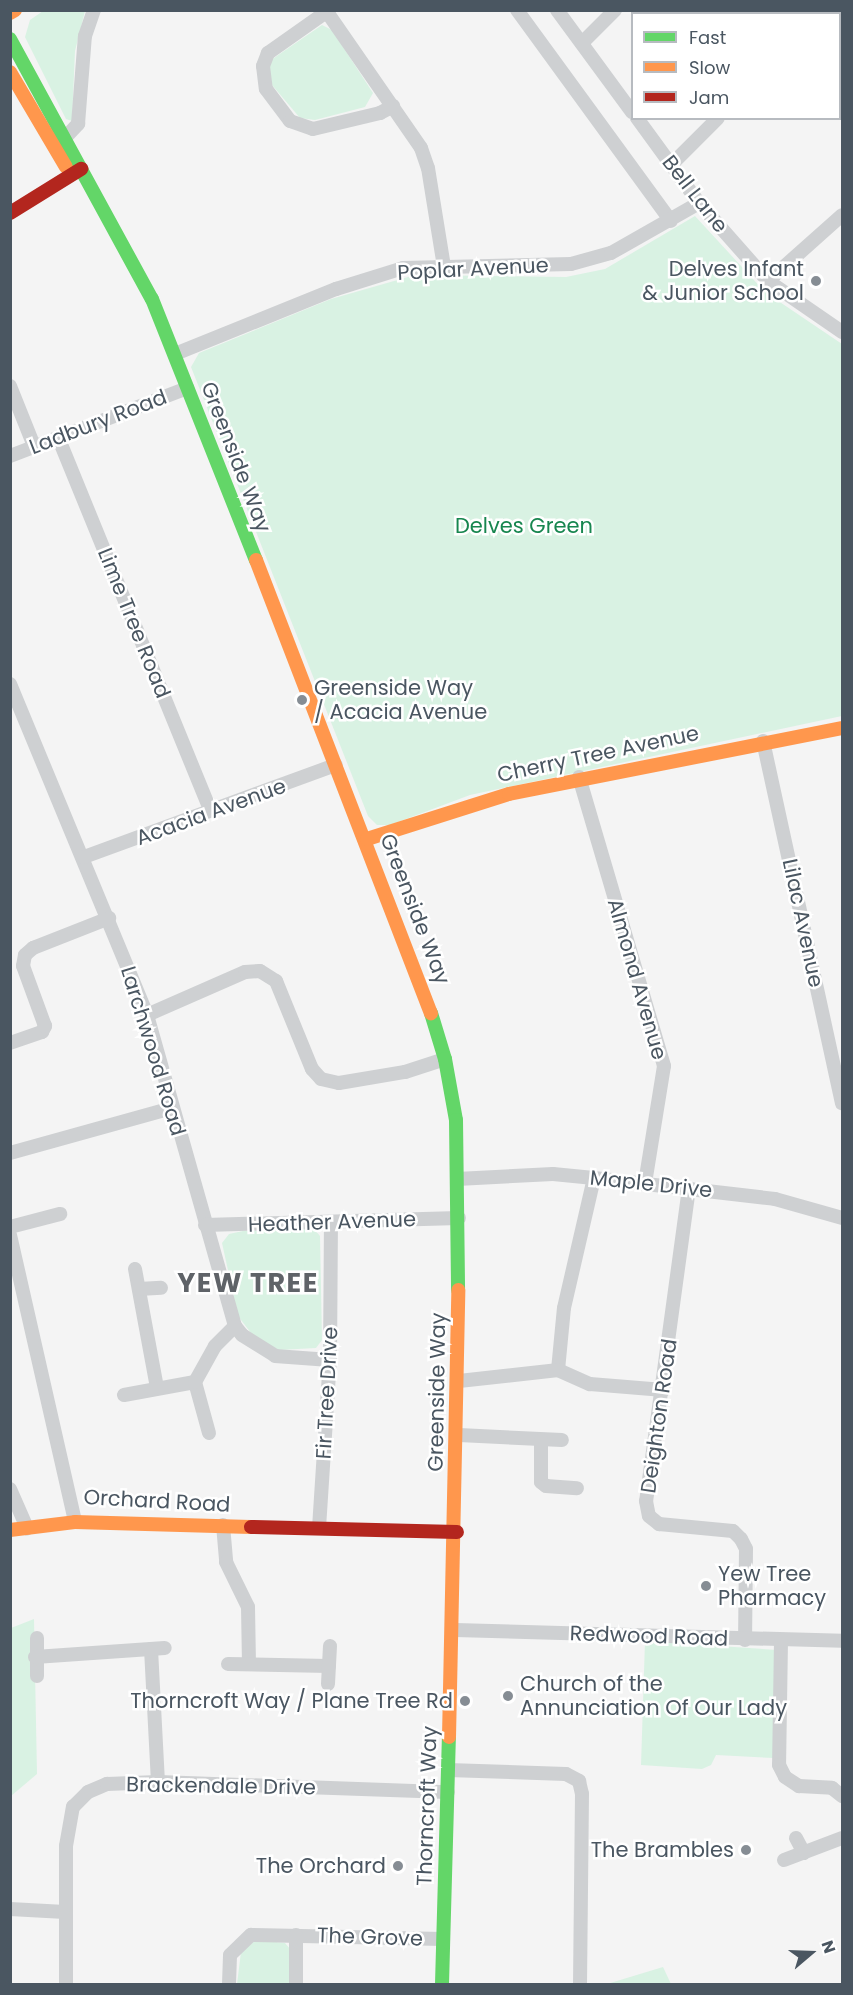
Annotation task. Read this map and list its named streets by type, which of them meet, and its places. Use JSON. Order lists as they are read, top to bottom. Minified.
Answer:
{"streets":{"street":["Bell Lane","Poplar Avenue","Ladbury Road","Greenside Way","Lime Tree Road","Cherry Tree Avenue","Acacia Avenue","Lilac Avenue","Almond Avenue","Larchwood Road","Maple Drive","Heather Avenue","Fir Tree Drive","Deighton Road","Orchard Road","Redwood Road","Brackendale Drive","Thorncroft Way","The Grove"]},"crossings":[["Bell Lane","Poplar Avenue"],["Poplar Avenue","Greenside Way"],["Ladbury Road","Greenside Way"],["Ladbury Road","Lime Tree Road"],["Greenside Way","Cherry Tree Avenue"],["Greenside Way","Acacia Avenue"],["Greenside Way","Maple Drive"],["Greenside Way","Heather Avenue"],["Greenside Way","Orchard Road"],["Greenside Way","Redwood Road"],["Greenside Way","Thorncroft Way"],["Lime Tree Road","Acacia Avenue"],["Cherry Tree Avenue","Lilac Avenue"],["Cherry Tree Avenue","Almond Avenue"],["Acacia Avenue","Larchwood Road"],["Almond Avenue","Maple Drive"],["Larchwood Road","Heather Avenue"],["Maple Drive","Deighton Road"],["Heather Avenue","Fir Tree Drive"],["Fir Tree Drive","Orchard Road"],["Deighton Road","Redwood Road"],["Redwood Road","Thorncroft Way"],["Brackendale Drive","Thorncroft Way"],["Thorncroft Way","The Grove"]],"districts":["YEW TREE"],"parks":["Delves Green"],"places":["Delves Infant & Junior School","Greenside Way / Acacia Avenue","Yew Tree Pharmacy","Church of the Annunciation Of Our Lady","Thorncroft Way / Plane Tree Rd","The Brambles","The Orchard"],"legend":["Fast","Slow","Jam"],"north":"right"}
